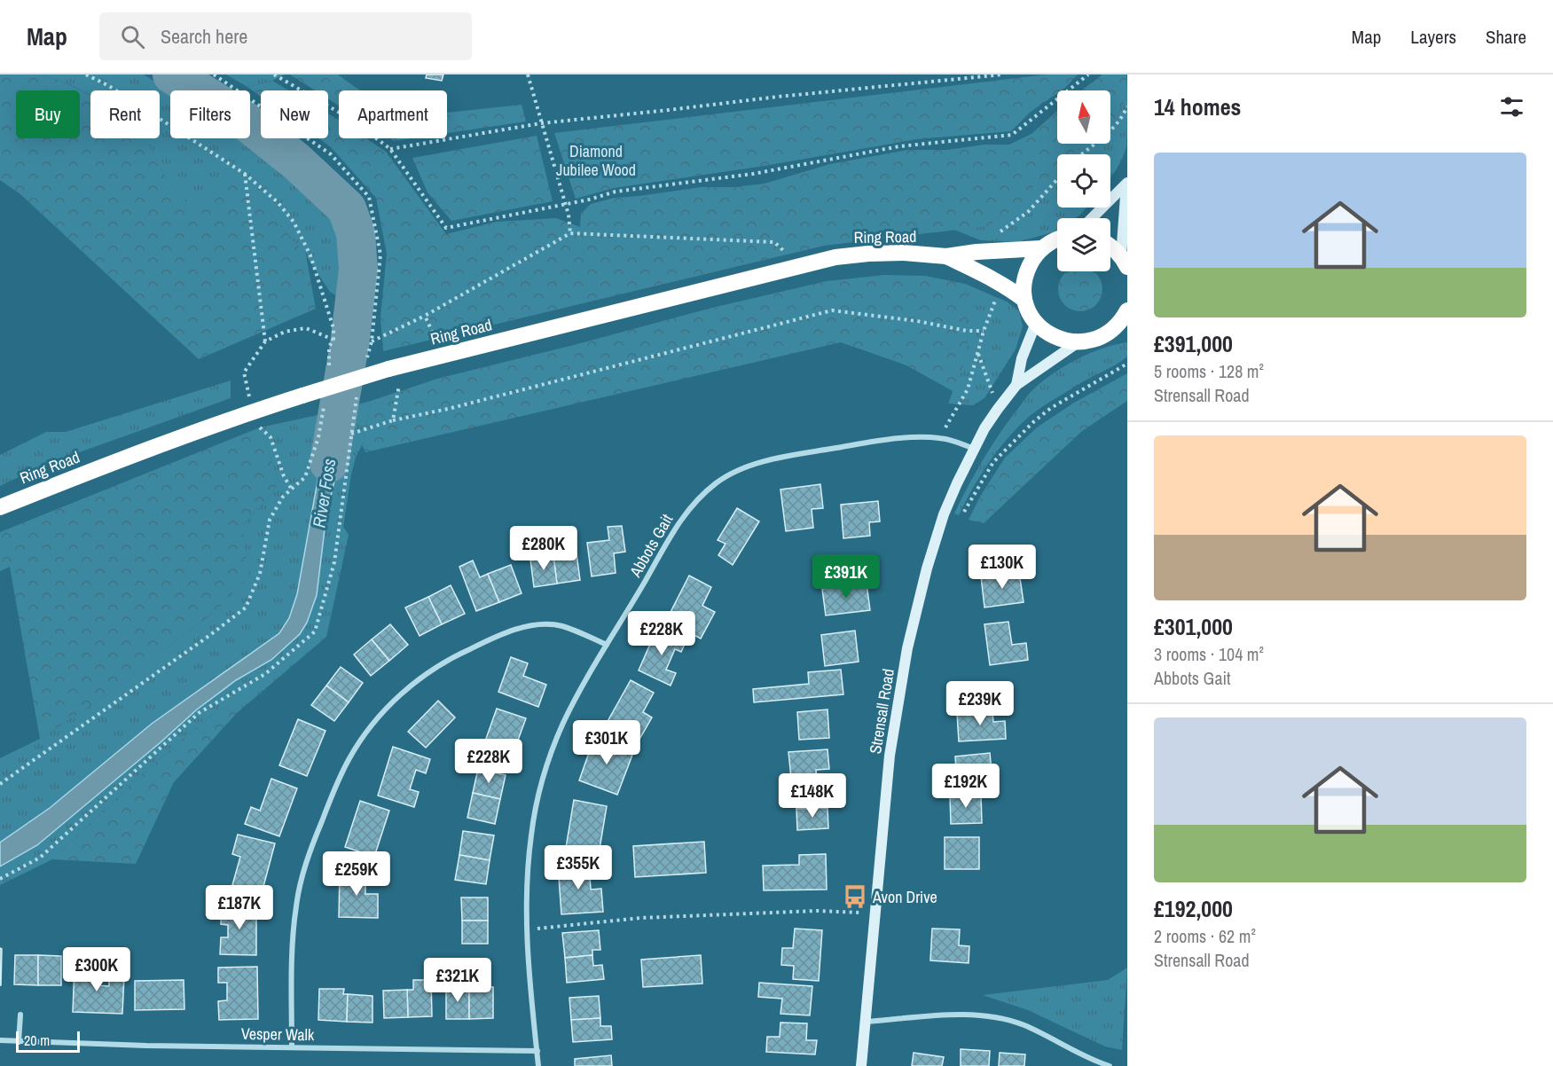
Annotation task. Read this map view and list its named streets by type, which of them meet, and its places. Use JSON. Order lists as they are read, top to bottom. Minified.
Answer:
{"streets":{"highway":["Ring Road"],"street":["Abbots Gait","Strensall Road","Vesper Walk"]},"crossings":[["Abbots Gait","Strensall Road"],["Abbots Gait","Vesper Walk"]],"water":["River Foss"],"parks":["Diamond Jubilee Wood"],"places":{"bus stop":["Avon Drive"]},"scale_bar":"20 m","north":"top","page":{"header":"Map","search":"Search here","nav":["Map","Layers","Share"],"heading":"14 homes","chip":["Buy","Rent","Filters","New","Apartment"],"list":[{"name":"£391,000","note":"5 rooms · 128 m² · Strensall Road"},{"name":"£301,000","note":"3 rooms · 104 m² · Abbots Gait"},{"name":"£192,000","note":"2 rooms · 62 m² · Strensall Road"}],"price":["£280K","£130K","£391K","£228K","£239K","£301K","£228K","£192K","£148K","£355K","£259K","£187K","£300K","£321K"],"scale":"20 m"}}
